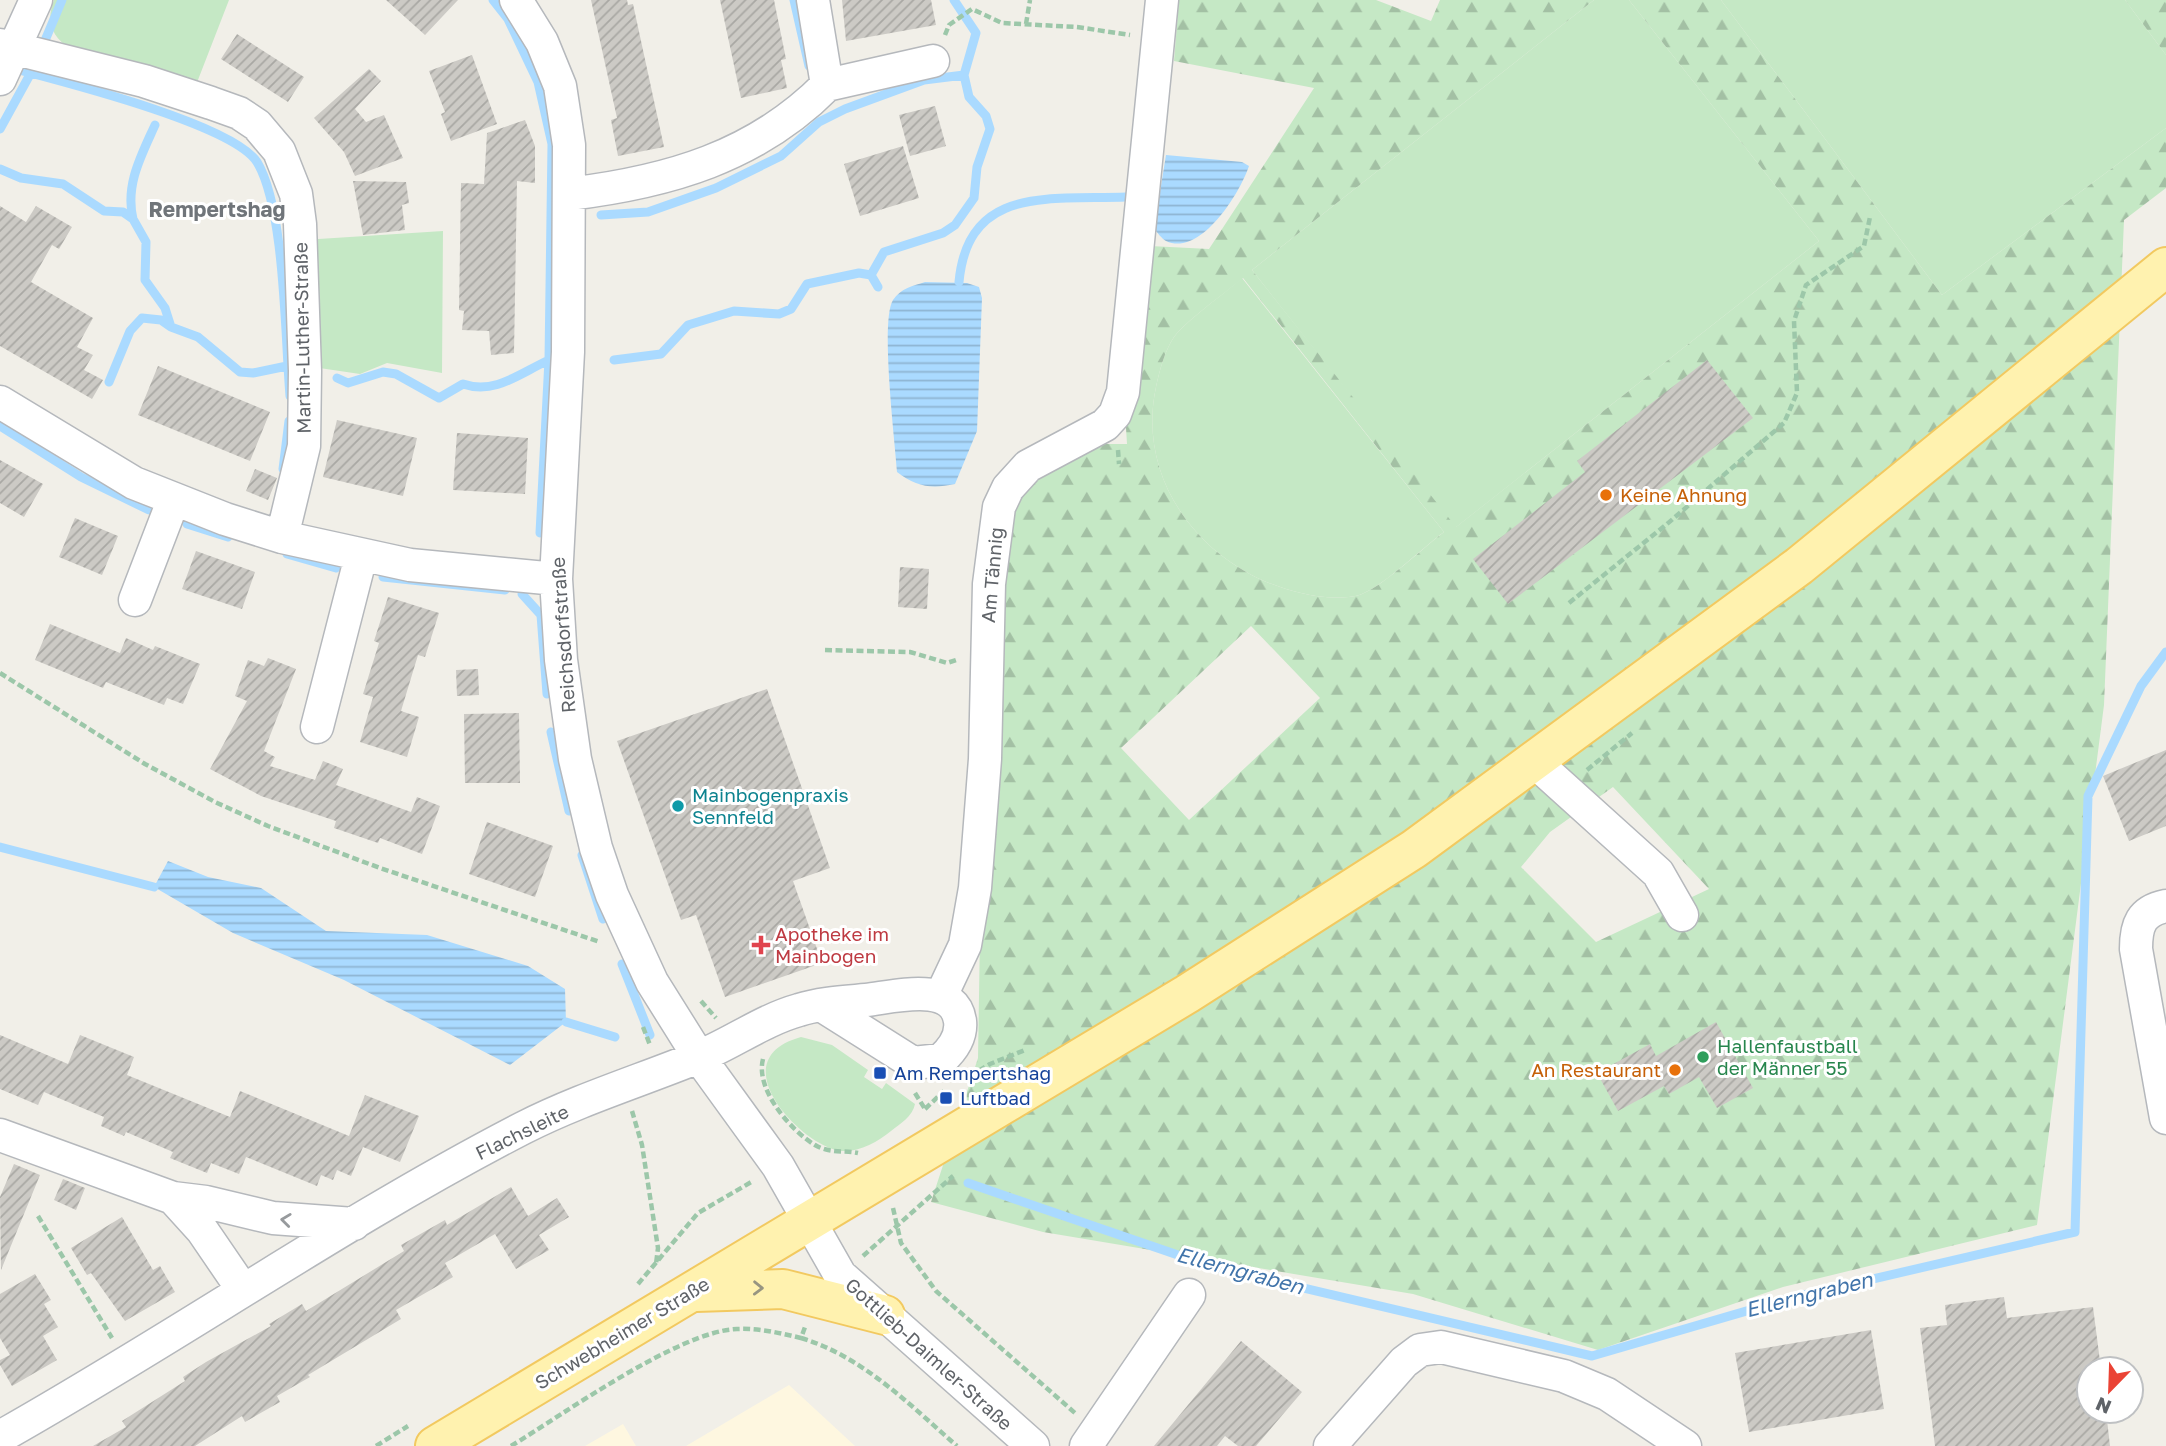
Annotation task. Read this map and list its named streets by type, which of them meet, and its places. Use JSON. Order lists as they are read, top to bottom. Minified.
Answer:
{"streets":{"main road":["Schwebheimer Straße"],"street":["Martin-Luther-Straße","Am Tännig","Reichsdorfstraße","Flachsleite","Gottlieb-Daimler-Straße"]},"crossings":[["Am Tännig","Flachsleite"],["Reichsdorfstraße","Flachsleite"],["Reichsdorfstraße","Schwebheimer Straße"],["Reichsdorfstraße","Gottlieb-Daimler-Straße"],["Schwebheimer Straße","Gottlieb-Daimler-Straße"]],"districts":["Rempertshag"],"water":["Ellerngraben"],"places":{"other":["Keine Ahnung","Mainbogenpraxis Sennfeld","Hallenfaustball der Männer 55","An Restaurant"],"health":["Apotheke im Mainbogen"],"transit":["Am Rempertshag","Luftbad"]},"north":"bottom left"}
